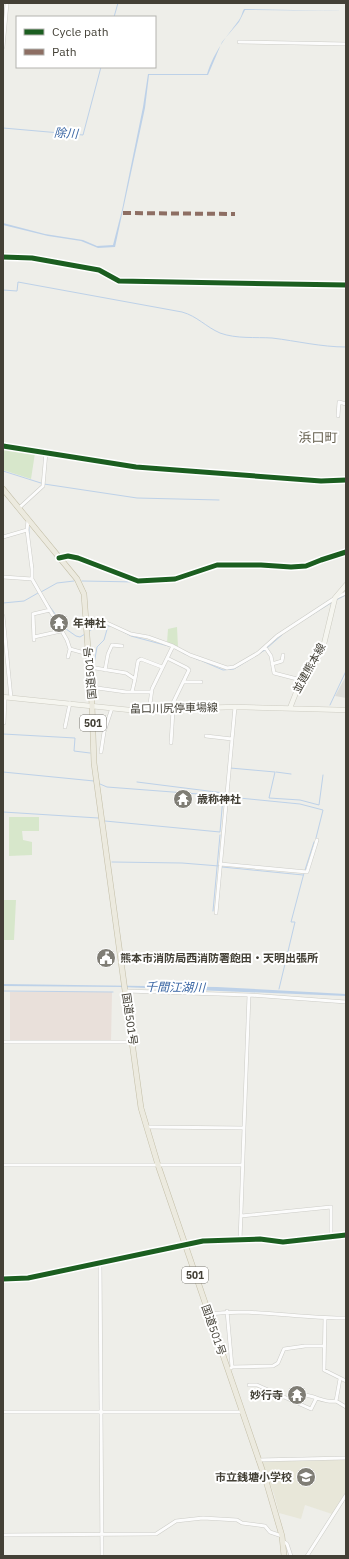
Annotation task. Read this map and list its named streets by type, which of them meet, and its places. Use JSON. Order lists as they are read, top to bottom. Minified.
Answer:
{"streets":{"highway":["国道501号","501"],"main road":["並建熊本線","畠口川尻停車場線"]},"crossings":[["並建熊本線","畠口川尻停車場線"],["国道501号","畠口川尻停車場線"]],"districts":["浜口町"],"water":["除川","千間江湖川"],"places":{"temple":["年神社","歳称神社","妙行寺"],"public building":["熊本市消防局西消防署飽田・天明出張所"],"school or university":["市立銭塘小学校"]},"legend":["Cycle path","Path"]}
